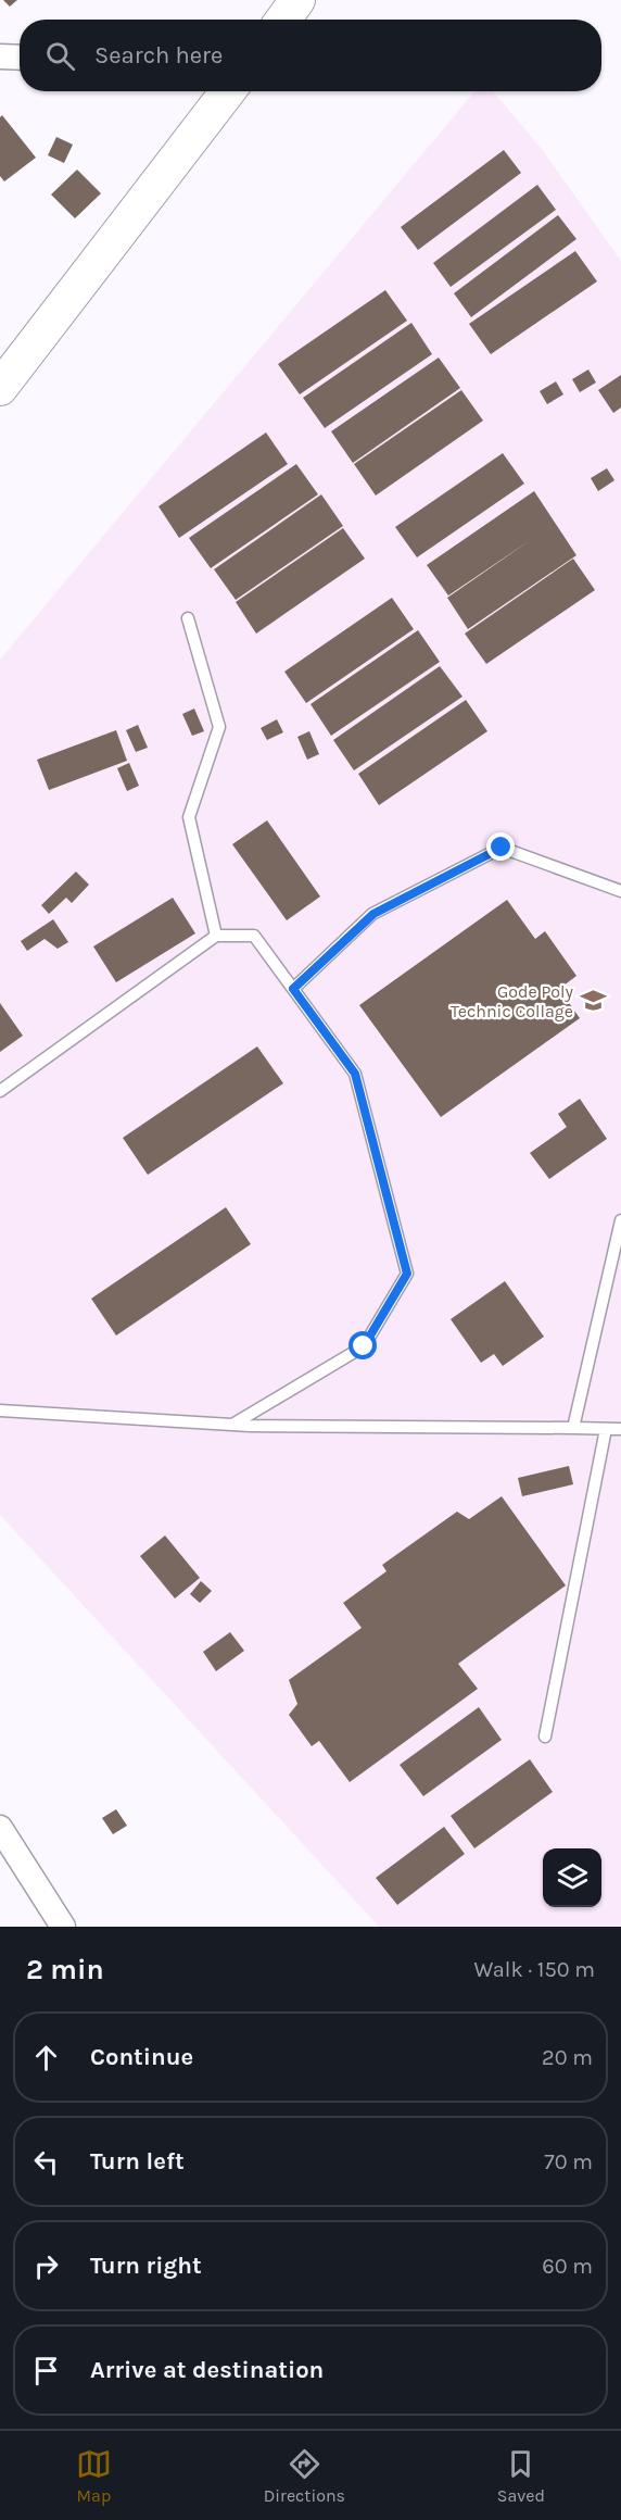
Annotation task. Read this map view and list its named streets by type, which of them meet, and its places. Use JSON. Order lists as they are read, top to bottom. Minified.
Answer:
{"places":{"school or university":["Gode Poly Technic Collage"]},"page":{"search":"Search here","heading":["2 min","Walk · 150 m"],"list":[["Continue","20 m"],["Turn left","70 m"],["Turn right","60 m"],"Arrive at destination"],"nav":["Map","Directions","Saved"]}}
